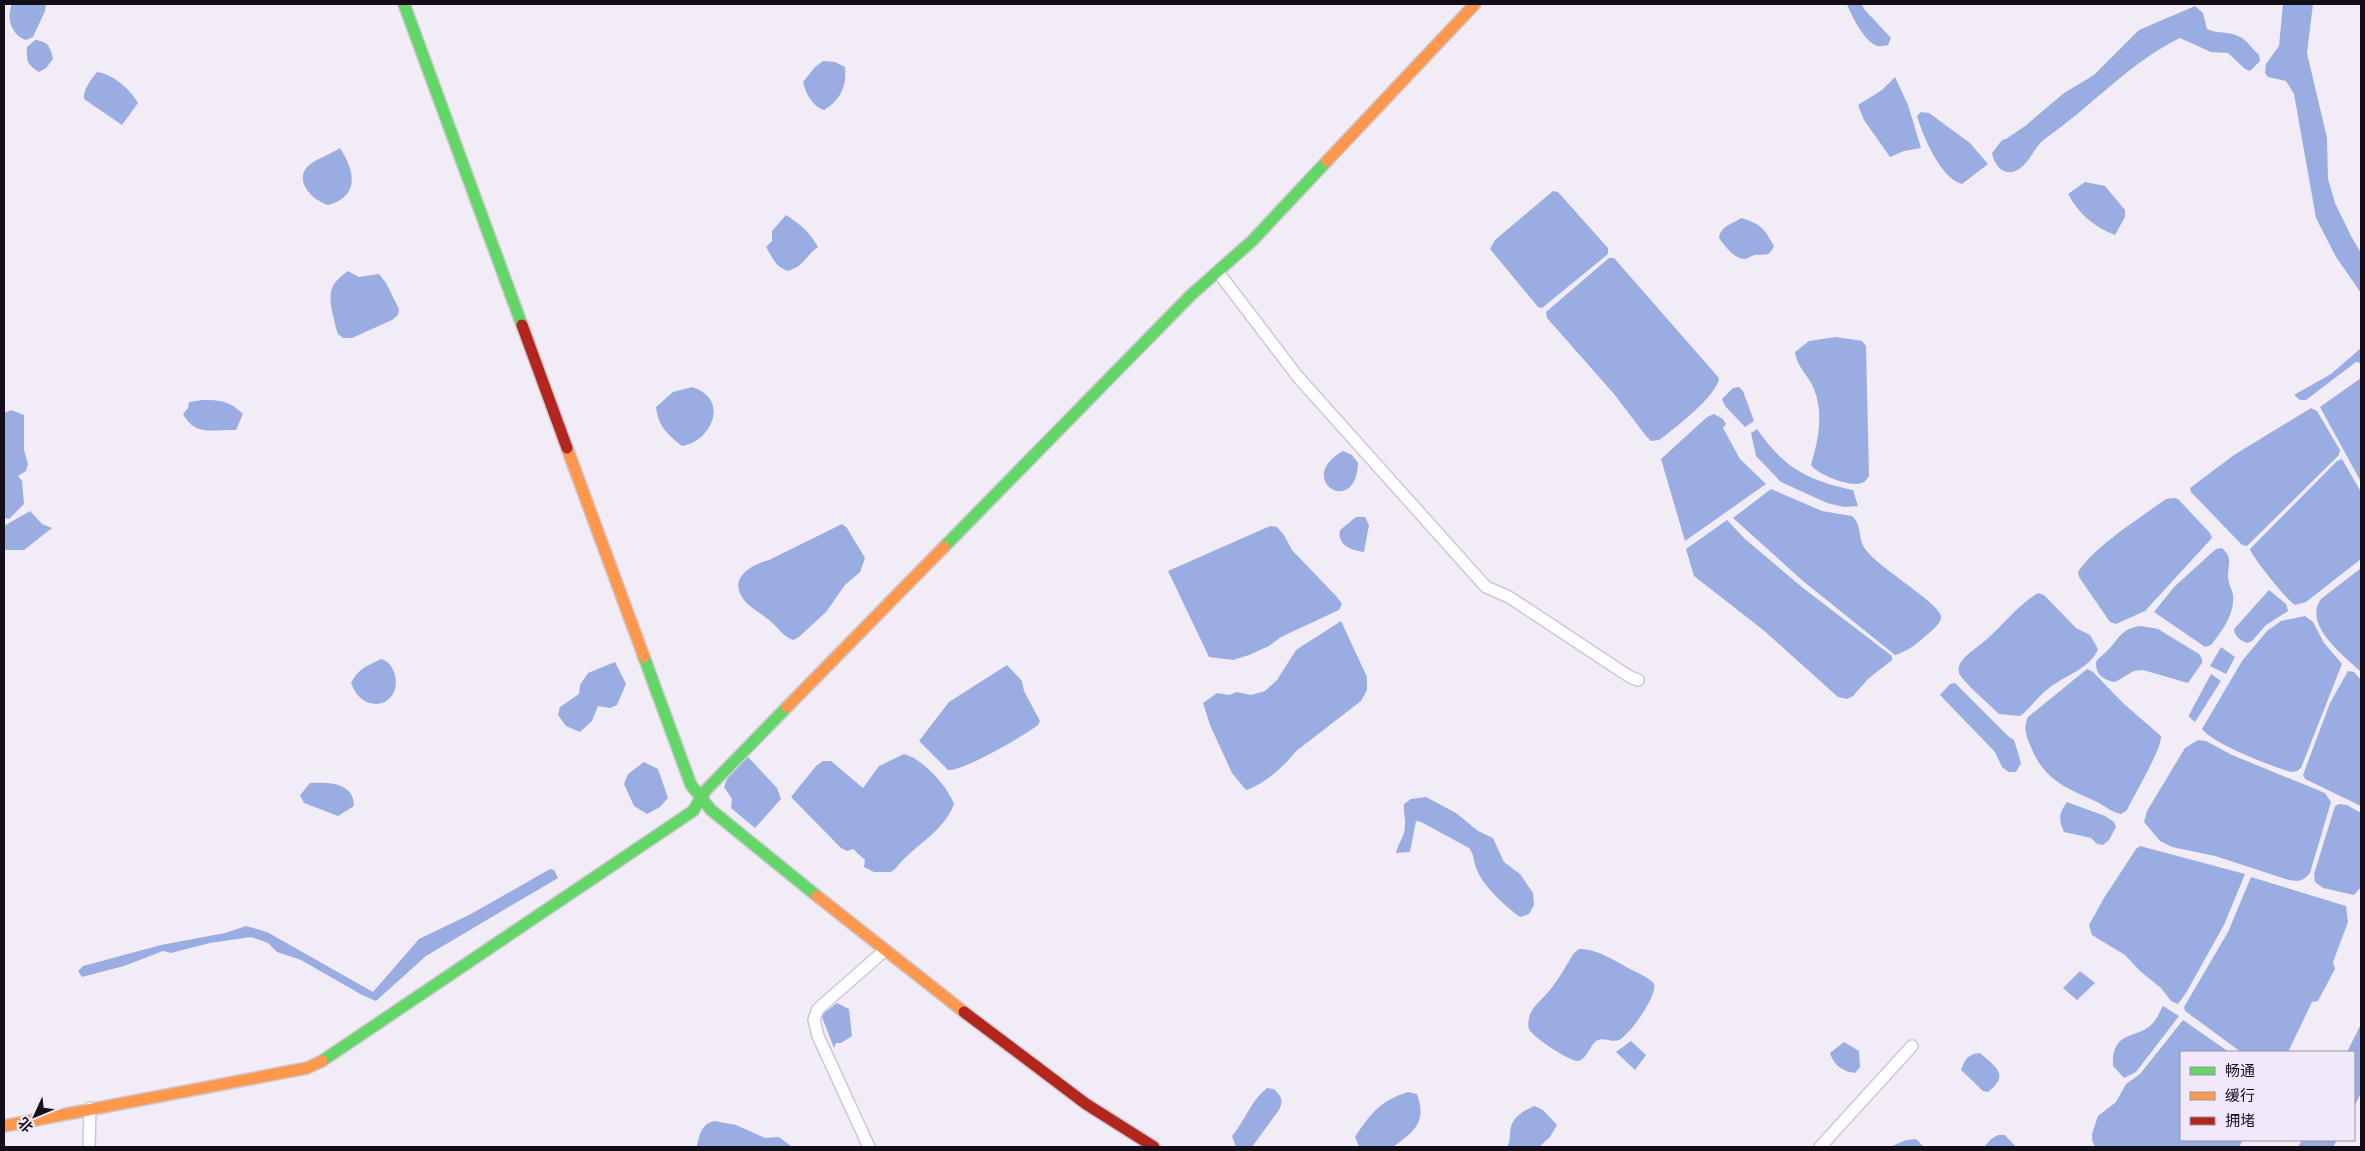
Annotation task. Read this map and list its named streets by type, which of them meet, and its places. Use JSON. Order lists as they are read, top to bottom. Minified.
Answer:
{"legend":["畅通","缓行","拥堵"],"north":"bottom left"}
